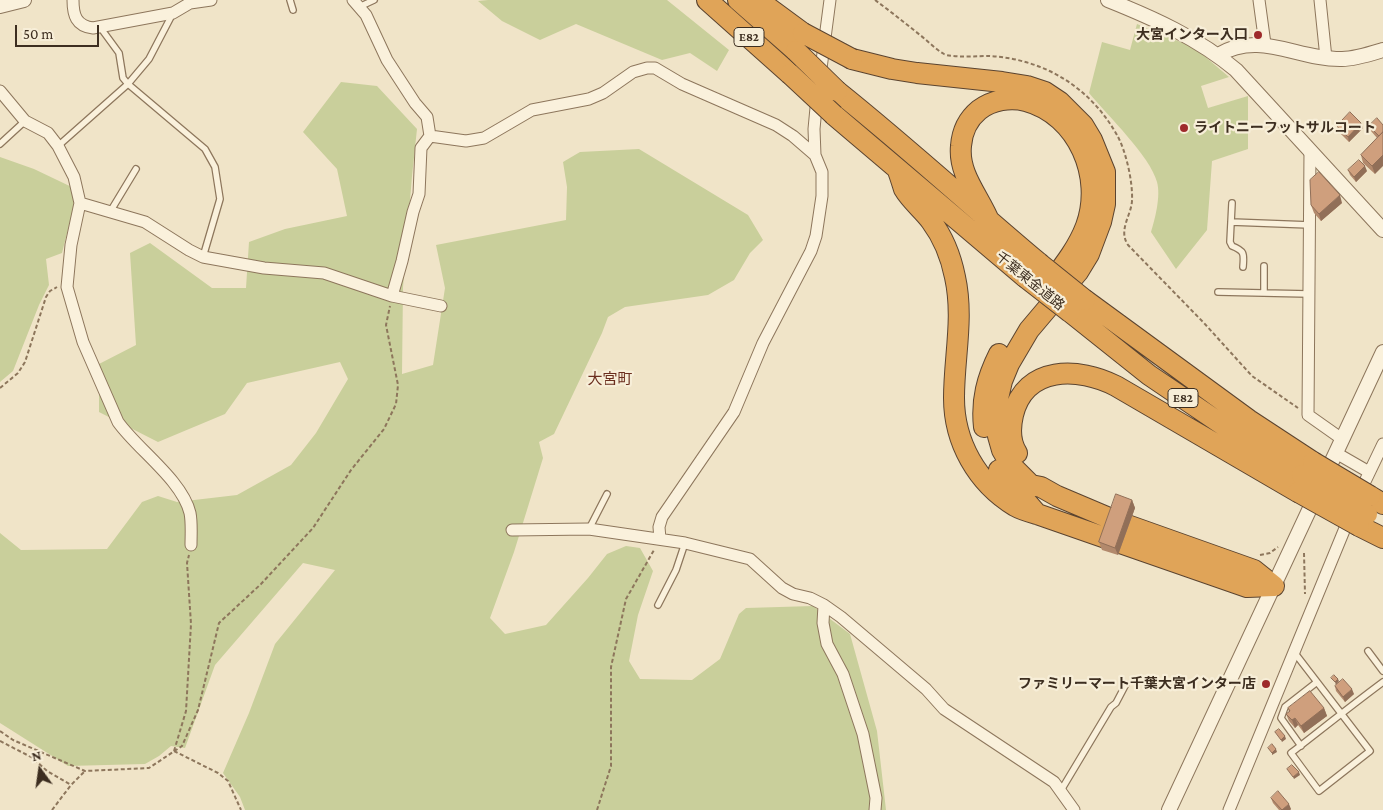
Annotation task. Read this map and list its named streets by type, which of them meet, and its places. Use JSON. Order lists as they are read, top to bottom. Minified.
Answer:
{"streets":{"highway":["E82","千葉東金道路"]},"districts":["大宮町"],"places":["大宮インター入口","ライトニーフットサルコート","ファミリーマート千葉大宮インター店"],"scale_bar":"50 m","north":"top"}
